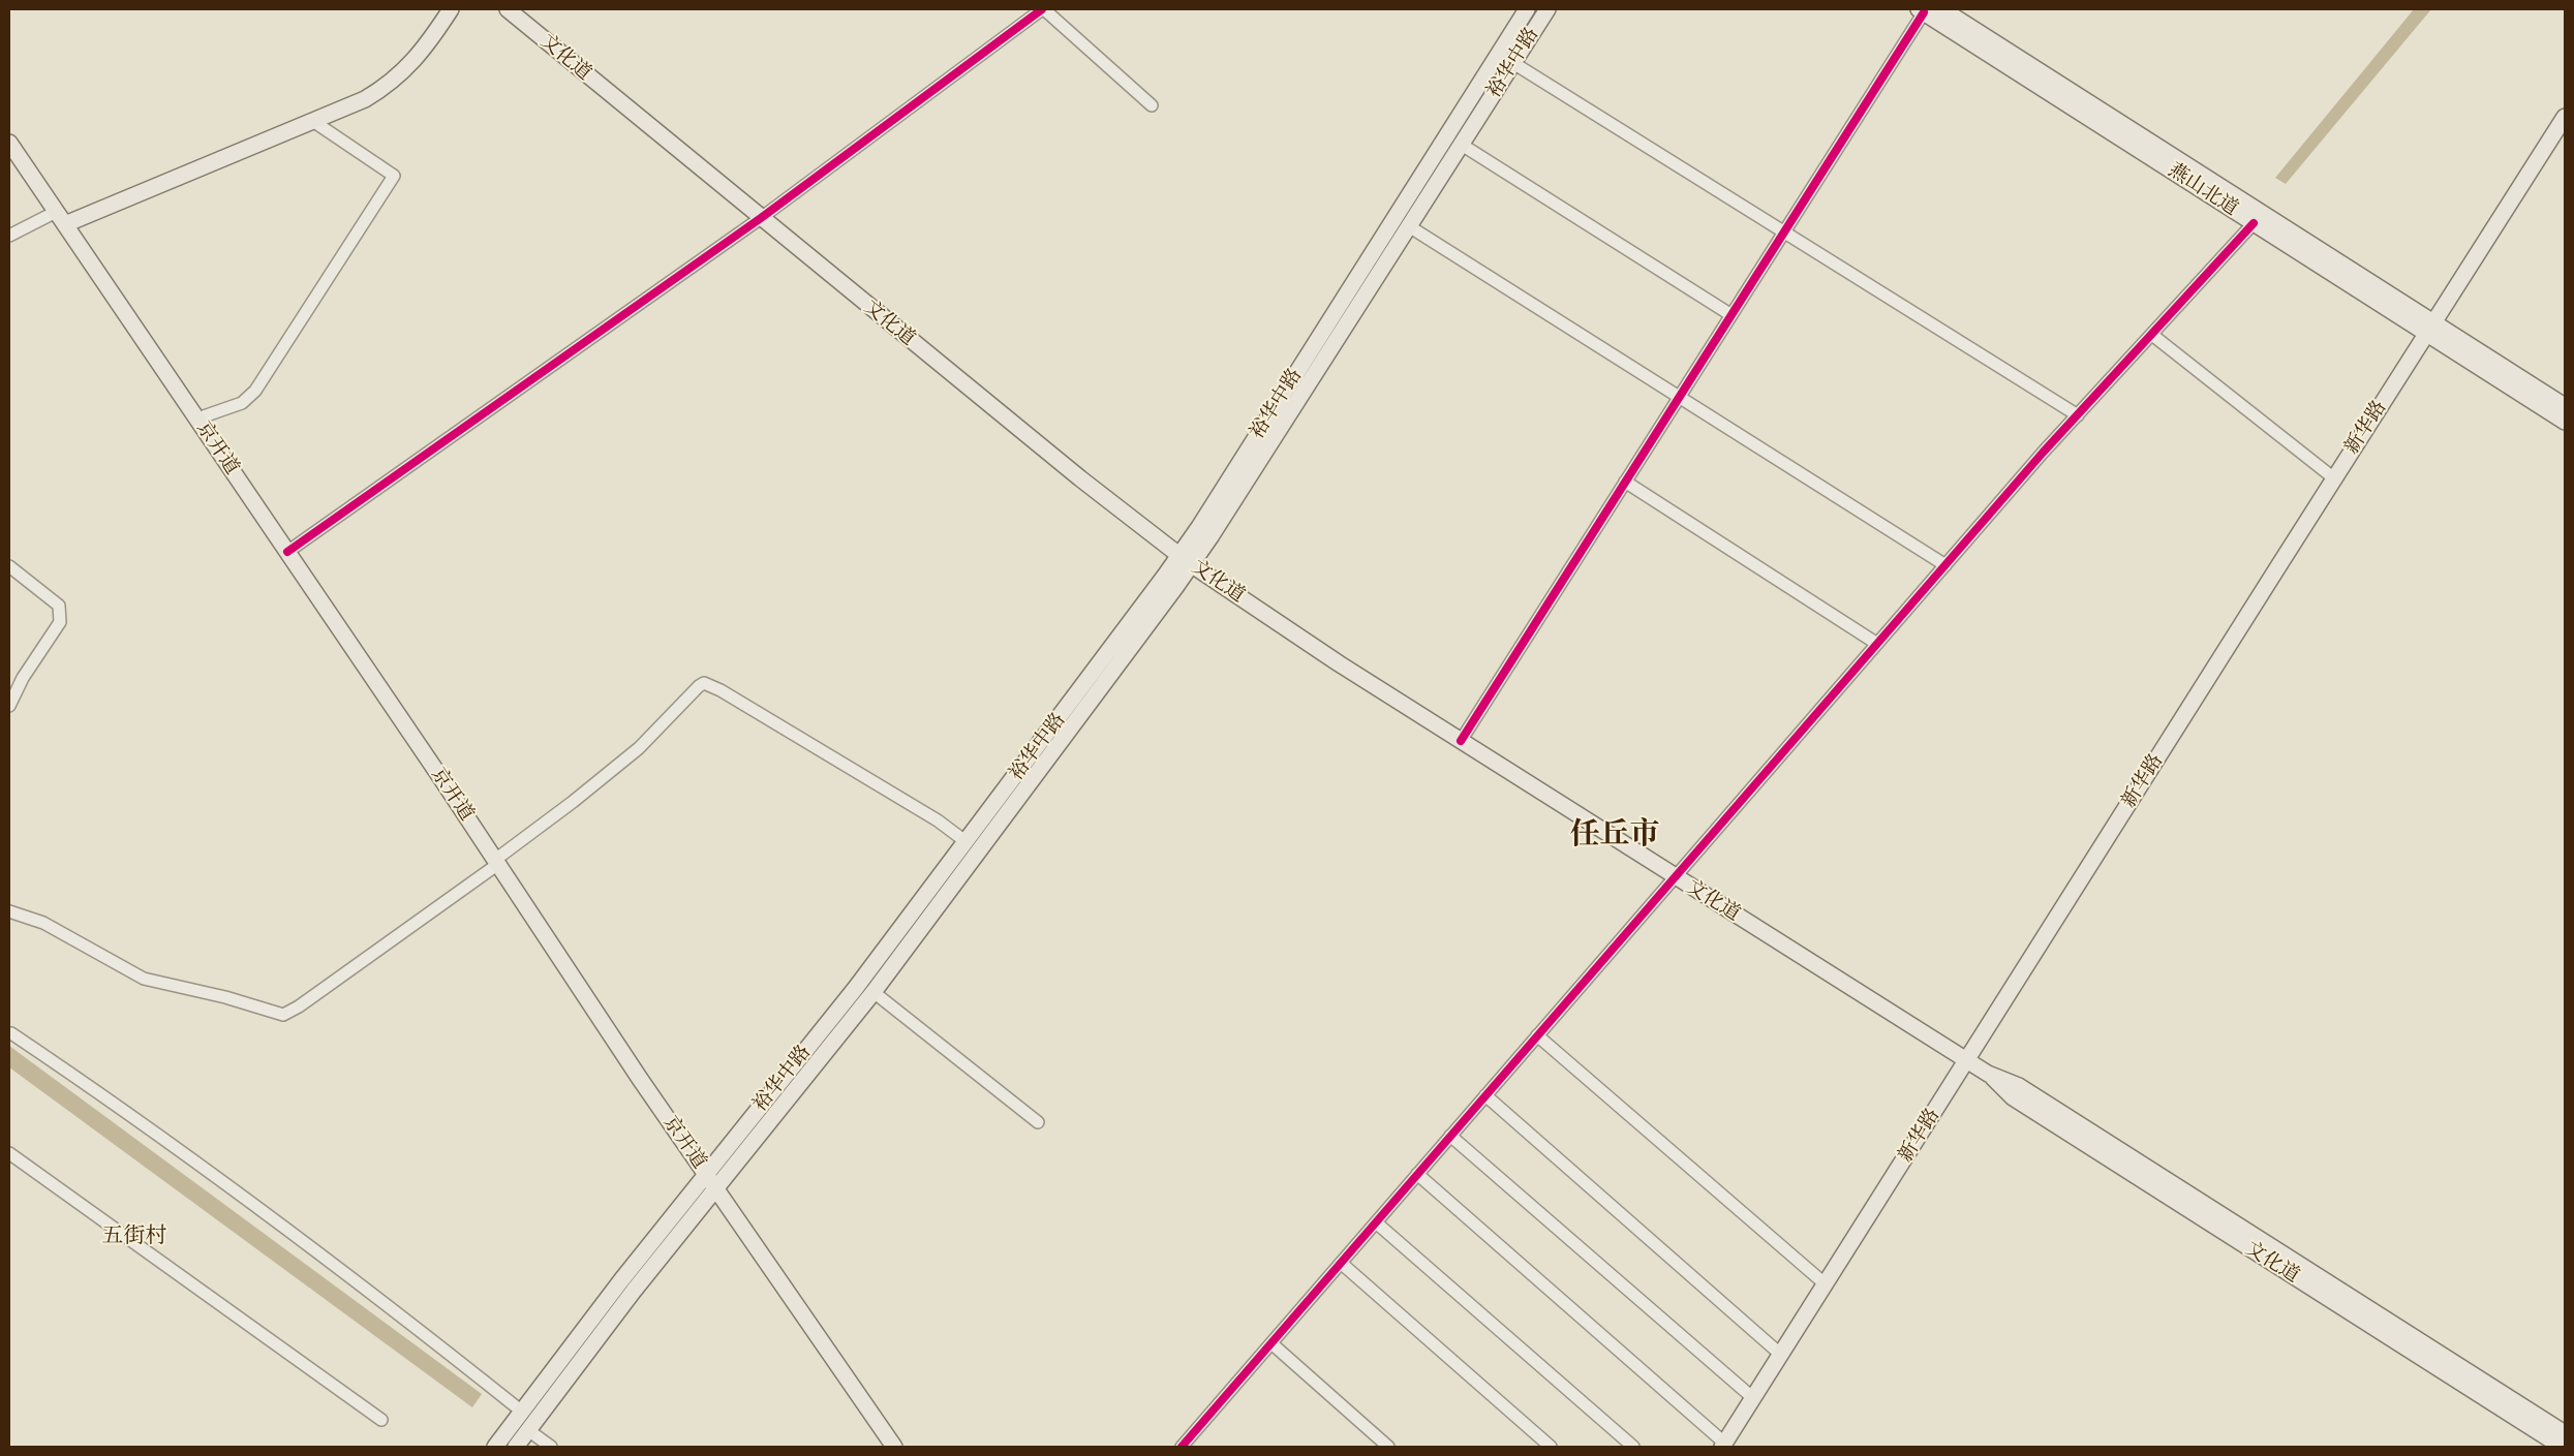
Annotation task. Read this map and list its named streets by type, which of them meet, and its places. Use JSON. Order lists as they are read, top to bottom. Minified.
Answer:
{"streets":{"main road":["文化道","裕华中路","燕山北道","新华路","京开道"]},"crossings":[["文化道","裕华中路"],["文化道","新华路"],["裕华中路","京开道"],["燕山北道","新华路"]],"districts":["任丘市","五街村"]}
